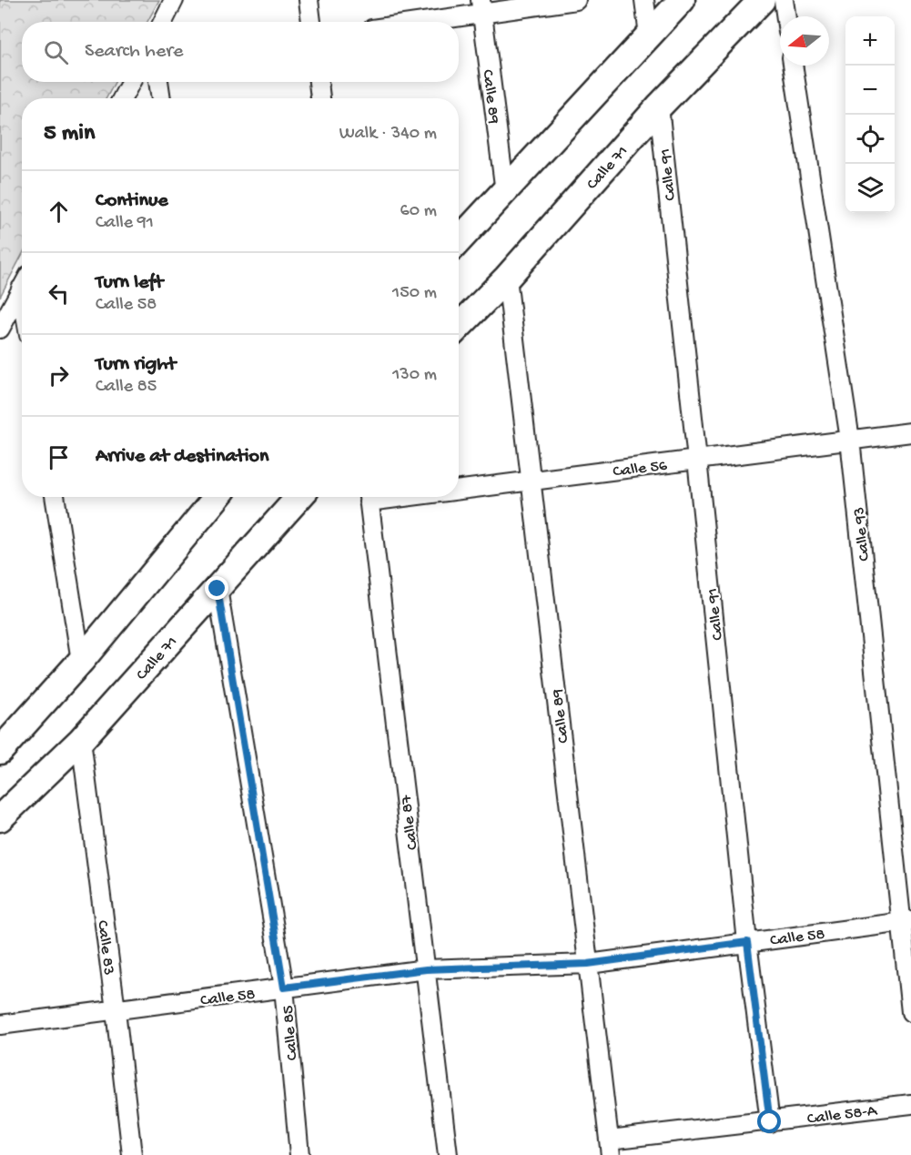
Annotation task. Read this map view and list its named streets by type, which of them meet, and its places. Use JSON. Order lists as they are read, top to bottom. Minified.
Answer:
{"streets":{"main road":["Calle 71"],"street":["Calle 89","Calle 91","Calle 56","Calle 93","Calle 87","Calle 58","Calle 83","Calle 85","Calle 58-A"]},"crossings":[["Calle 89","Calle 71"],["Calle 89","Calle 56"],["Calle 89","Calle 58"],["Calle 89","Calle 58-A"],["Calle 71","Calle 91"],["Calle 71","Calle 83"],["Calle 71","Calle 85"],["Calle 91","Calle 56"],["Calle 91","Calle 58"],["Calle 91","Calle 58-A"],["Calle 56","Calle 93"],["Calle 93","Calle 58"],["Calle 87","Calle 58"],["Calle 58","Calle 83"],["Calle 58","Calle 85"]],"north":"left","page":{"map_buttons":["+","−"],"search":"Search here","heading":["5 min","Walk · 340 m"],"list":[["Continue","Calle 91","60 m"],["Turn left","Calle 58","150 m"],["Turn right","Calle 85","130 m"],"Arrive at destination"]}}
